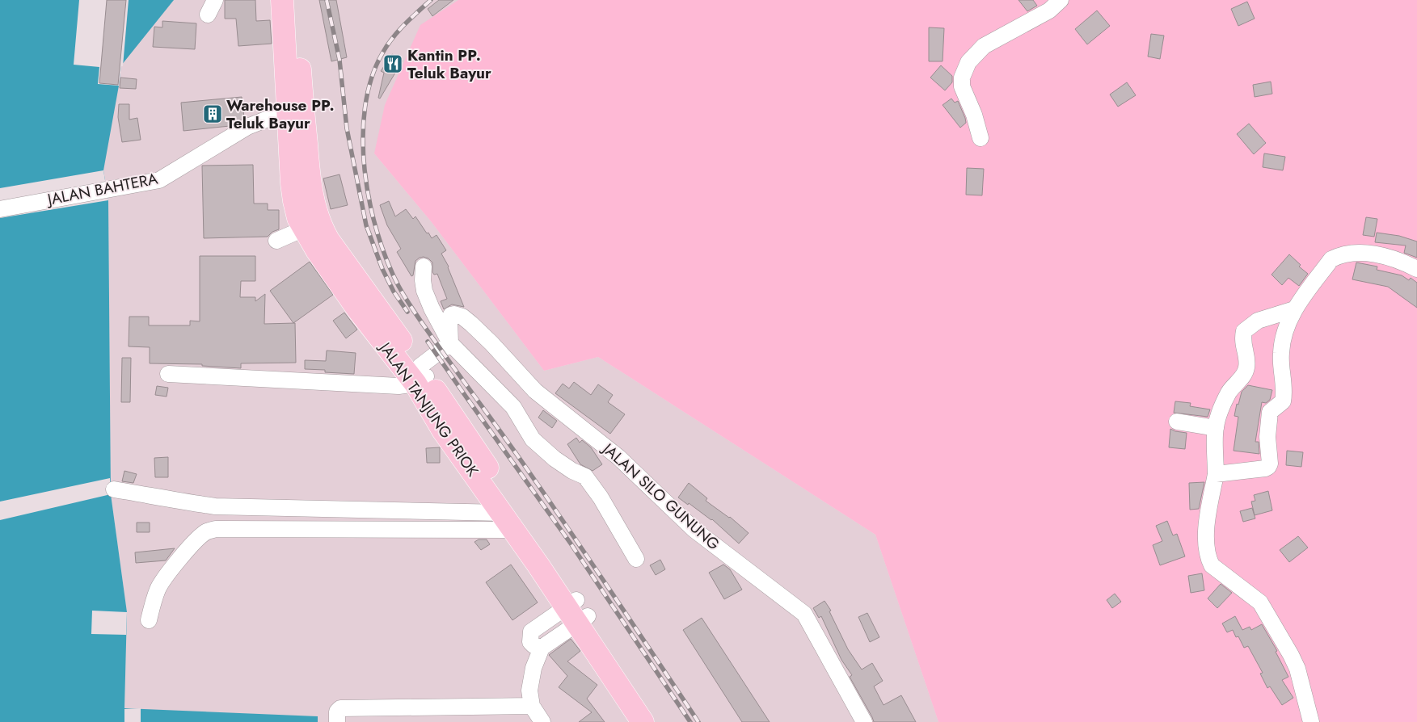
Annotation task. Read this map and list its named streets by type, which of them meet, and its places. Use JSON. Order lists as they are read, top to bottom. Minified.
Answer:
{"streets":{"highway":["JALAN TANJUNG PRIOK"],"street":["JALAN BAHTERA","JALAN SILO GUNUNG"]},"crossings":[["JALAN BAHTERA","JALAN TANJUNG PRIOK"]],"places":{"restaurant":["Kantin PP. Teluk Bayur"],"building":["Warehouse PP. Teluk Bayur"]}}
